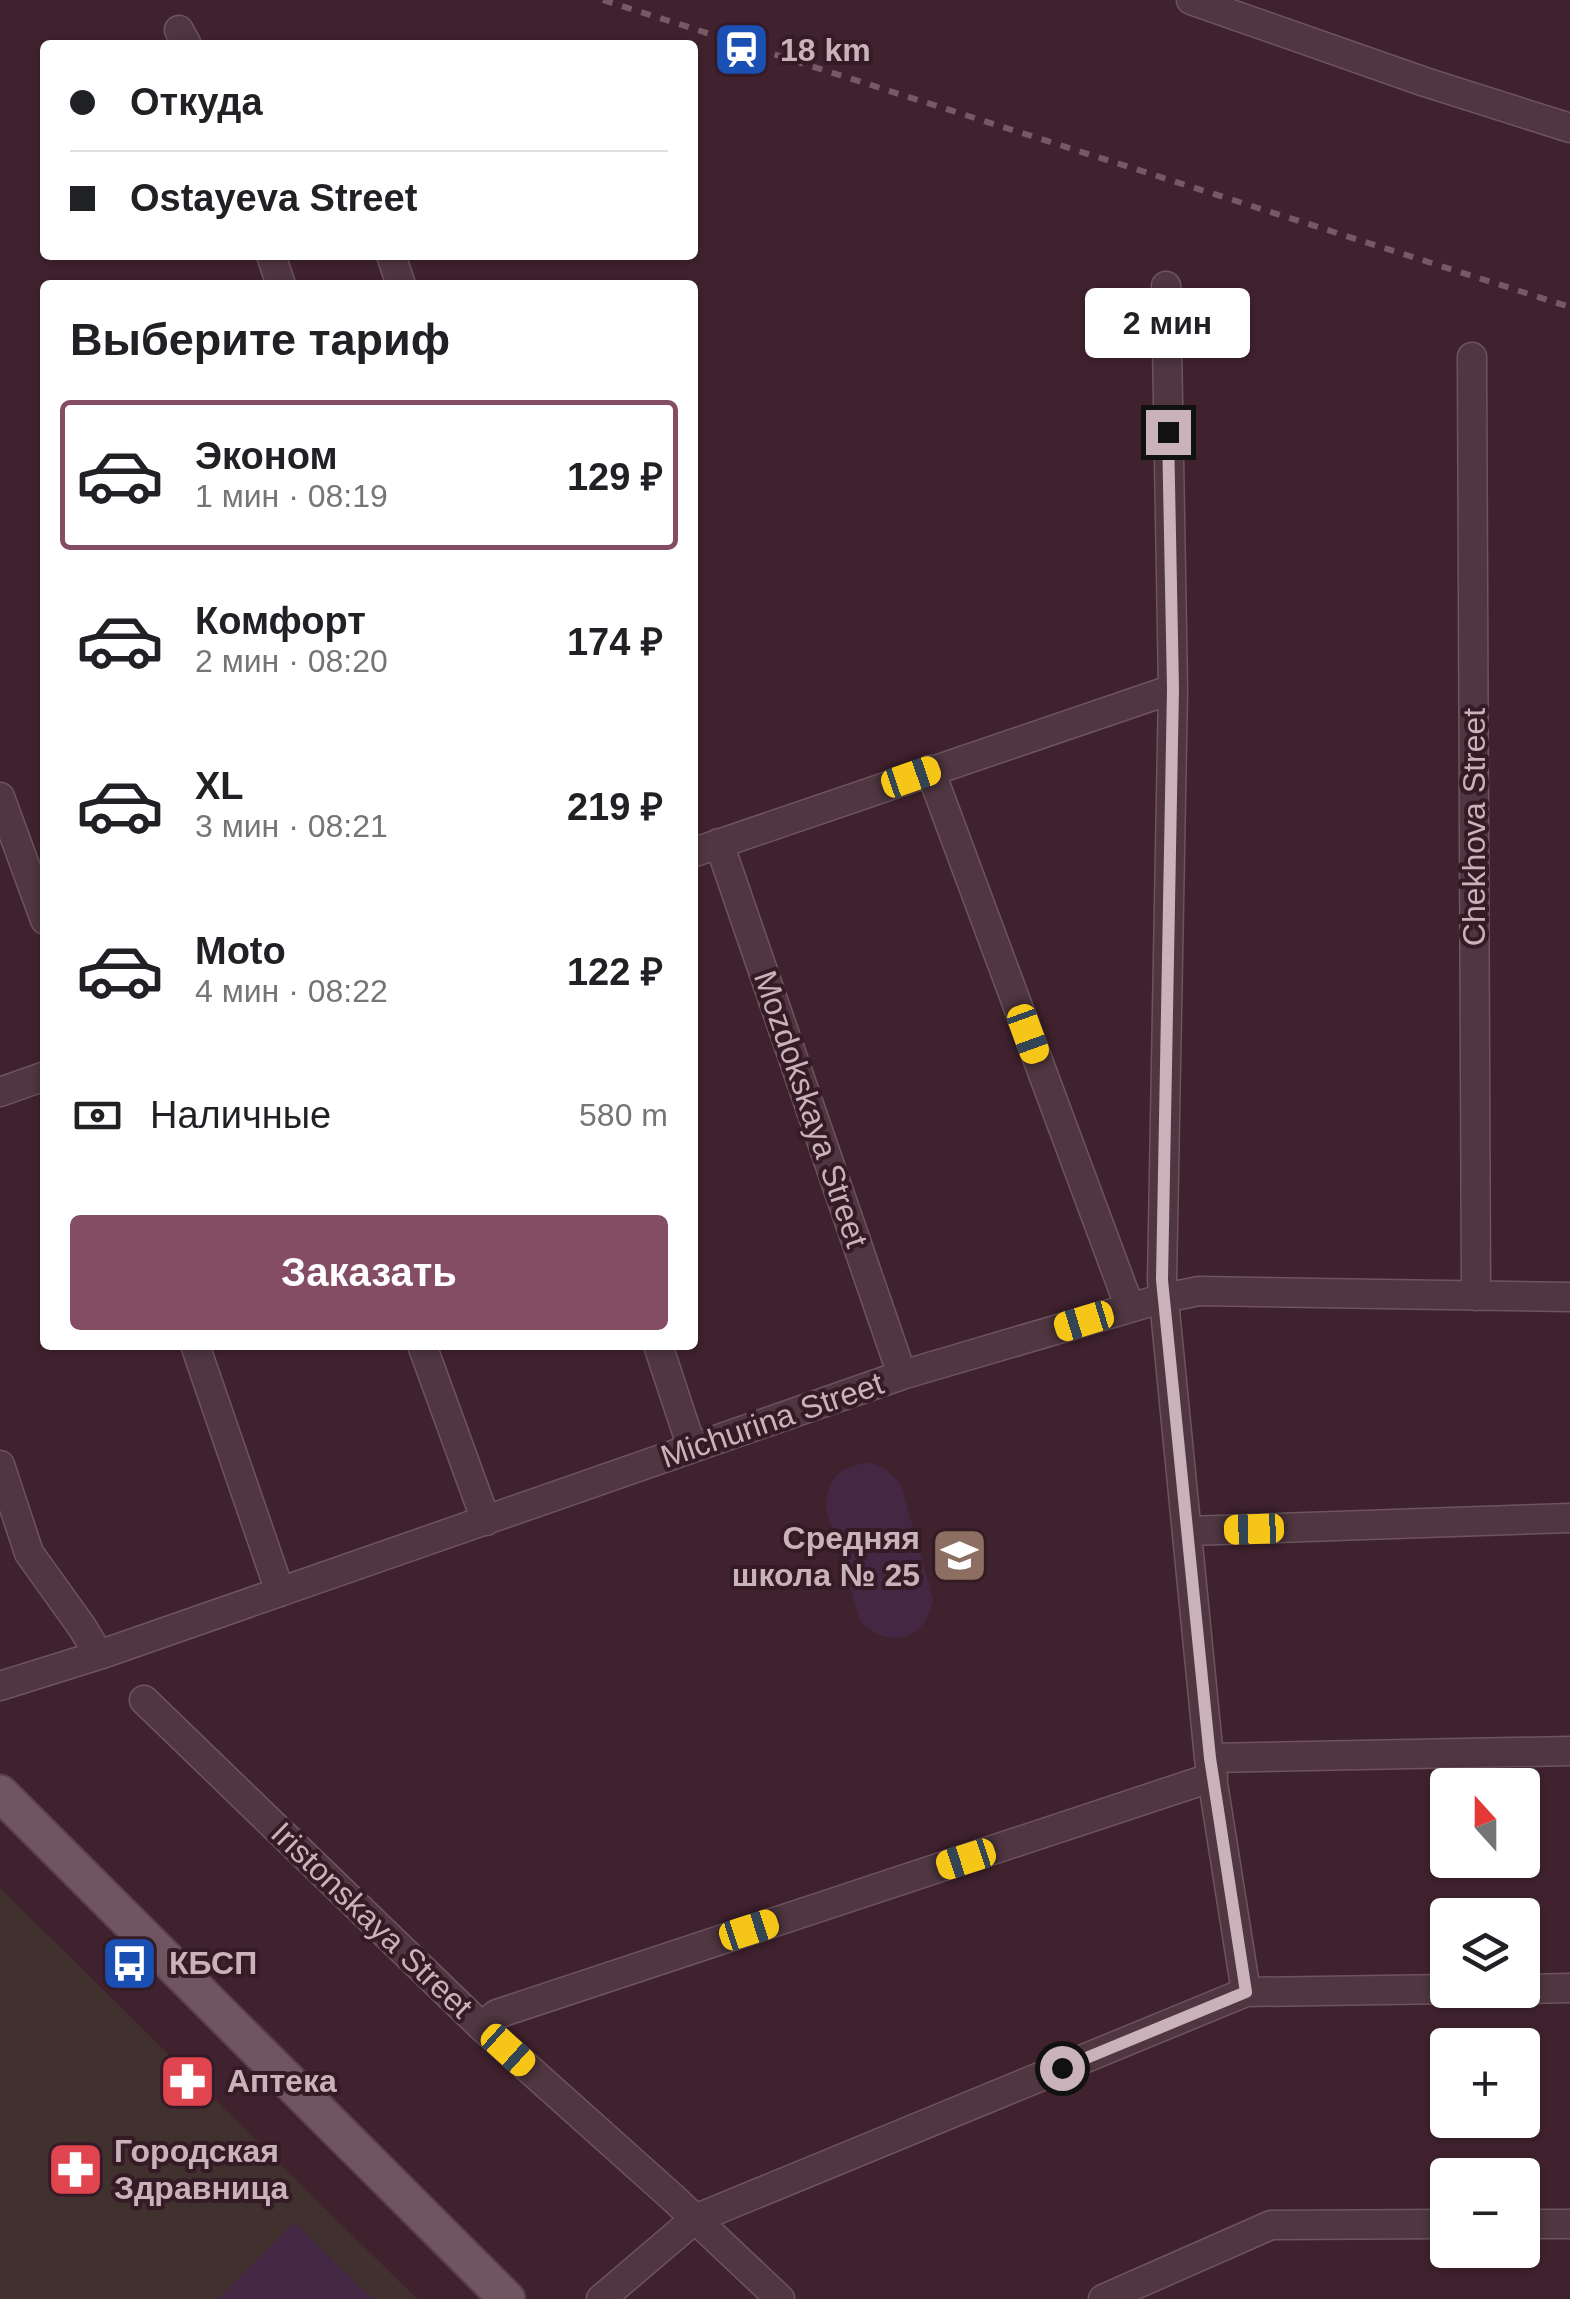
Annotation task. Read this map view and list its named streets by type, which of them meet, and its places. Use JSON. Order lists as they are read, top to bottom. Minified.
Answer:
{"streets":{"street":["Chekhova Street","Mozdokskaya Street","Michurina Street","Iristonskaya Street"]},"crossings":[["Chekhova Street","Michurina Street"],["Mozdokskaya Street","Michurina Street"]],"places":{"station":["18 km"],"school or university":["Средняя школа № 25"],"bus stop":["КБСП"],"pharmacy":["Аптека","Городская Здравница"]},"north":"top","page":{"banner":["Откуда","Ostayeva Street"],"heading":"Выберите тариф","bubble":"2 мин","list":[{"name":"Эконом","note":"1 мин · 08:19","value":"129 ₽"},{"name":"Комфорт","note":"2 мин · 08:20","value":"174 ₽"},{"name":"XL","note":"3 мин · 08:21","value":"219 ₽"},{"name":"Moto","note":"4 мин · 08:22","value":"122 ₽"}],"pay":["Наличные","580 m"],"buttons":"Заказать","map_buttons":["+","−"]}}
